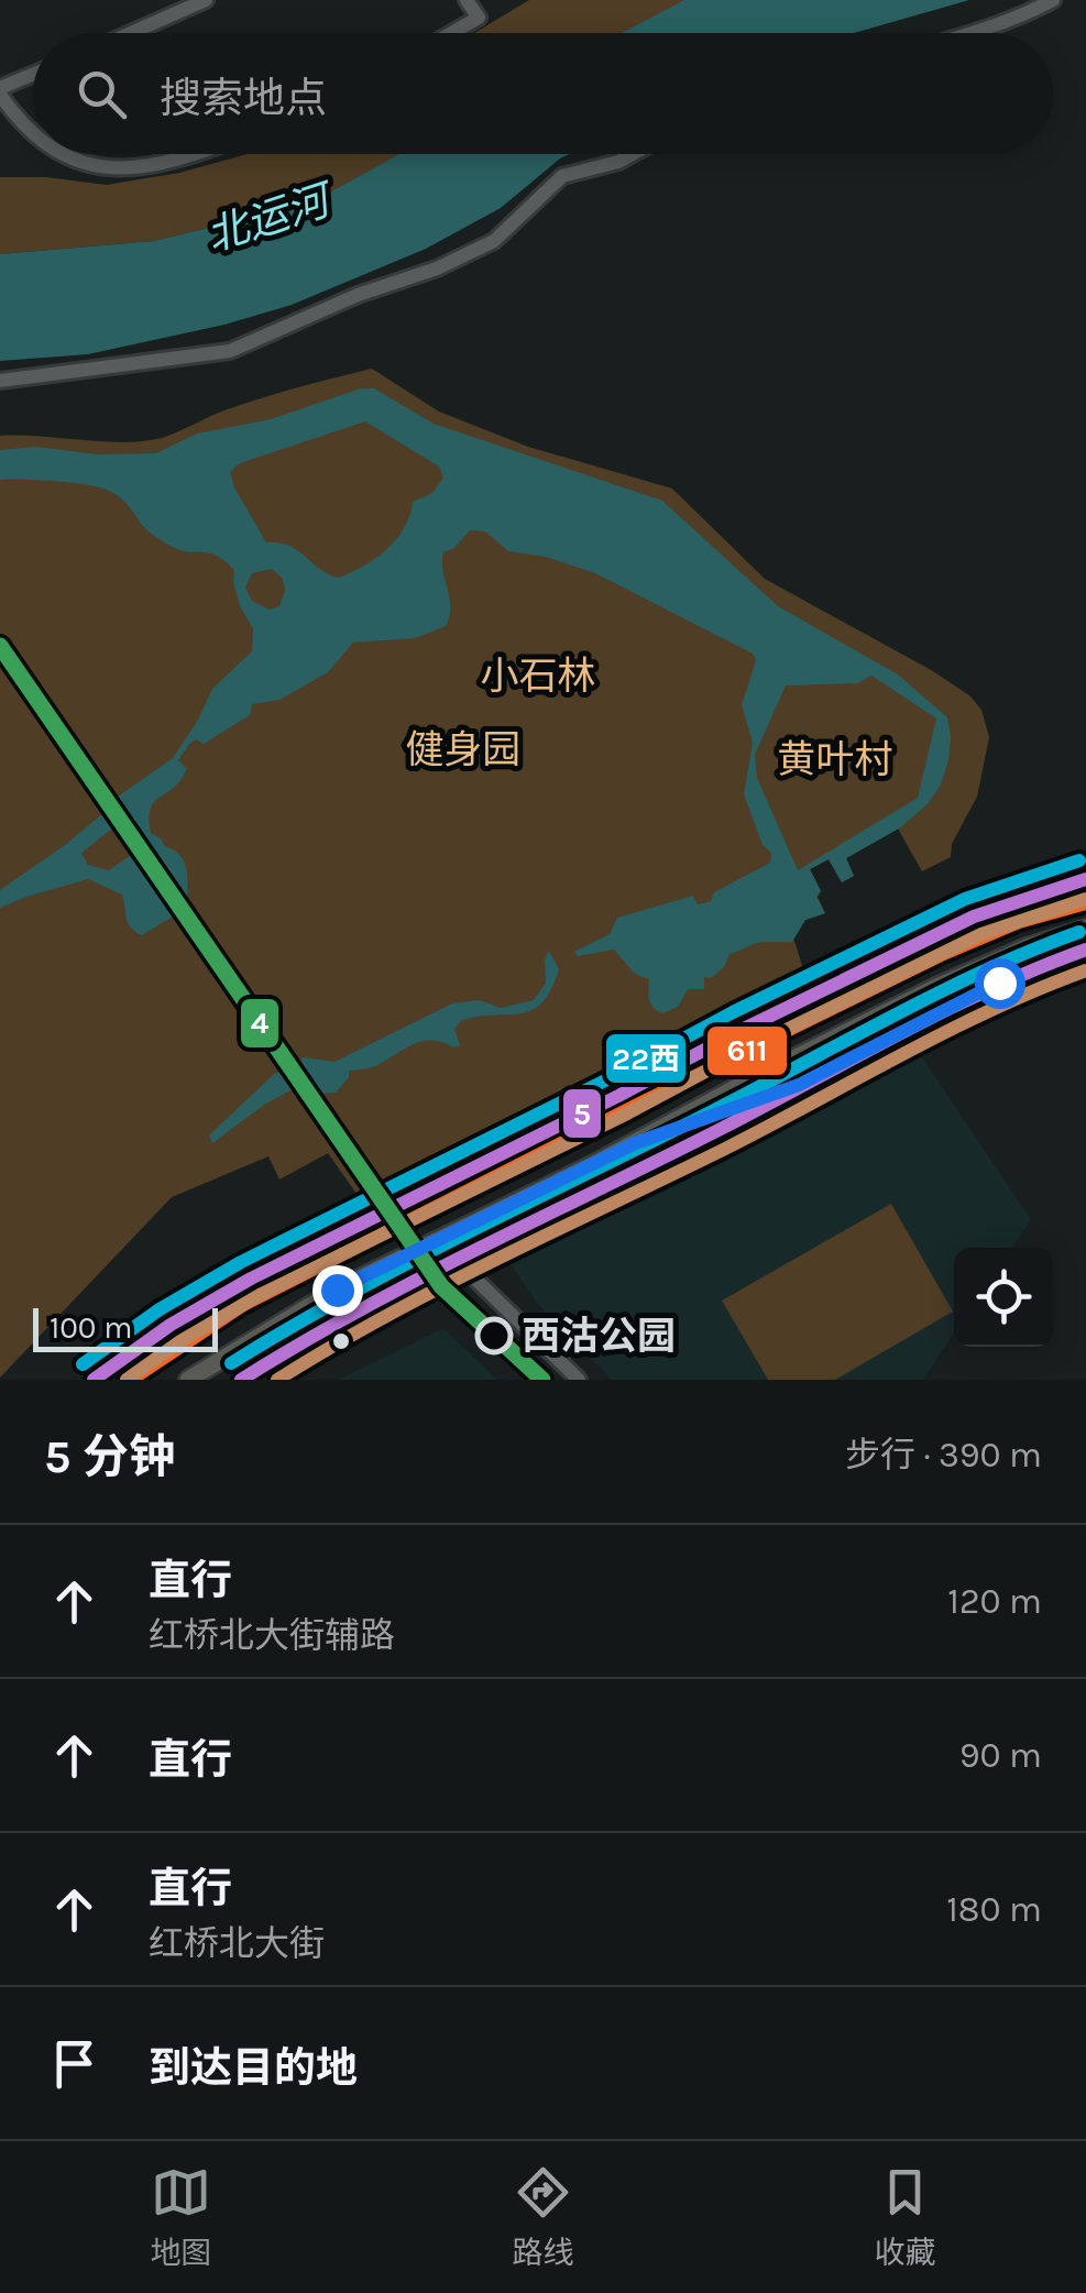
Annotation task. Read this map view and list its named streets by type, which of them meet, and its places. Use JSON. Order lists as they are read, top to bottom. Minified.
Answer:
{"water":["北运河"],"parks":["小石林","健身园","黄叶村"],"places":["西沽公园"],"lines":["transit line 4","transit line 22西","transit line 5","transit line 611"],"scale_bar":"100 m","page":{"search":"搜索地点","scale":"100 m","heading":["5 分钟","步行 · 390 m"],"list":[["直行","红桥北大街辅路","120 m"],["直行","90 m"],["直行","红桥北大街","180 m"],"到达目的地"],"nav":["地图","路线","收藏"]}}
